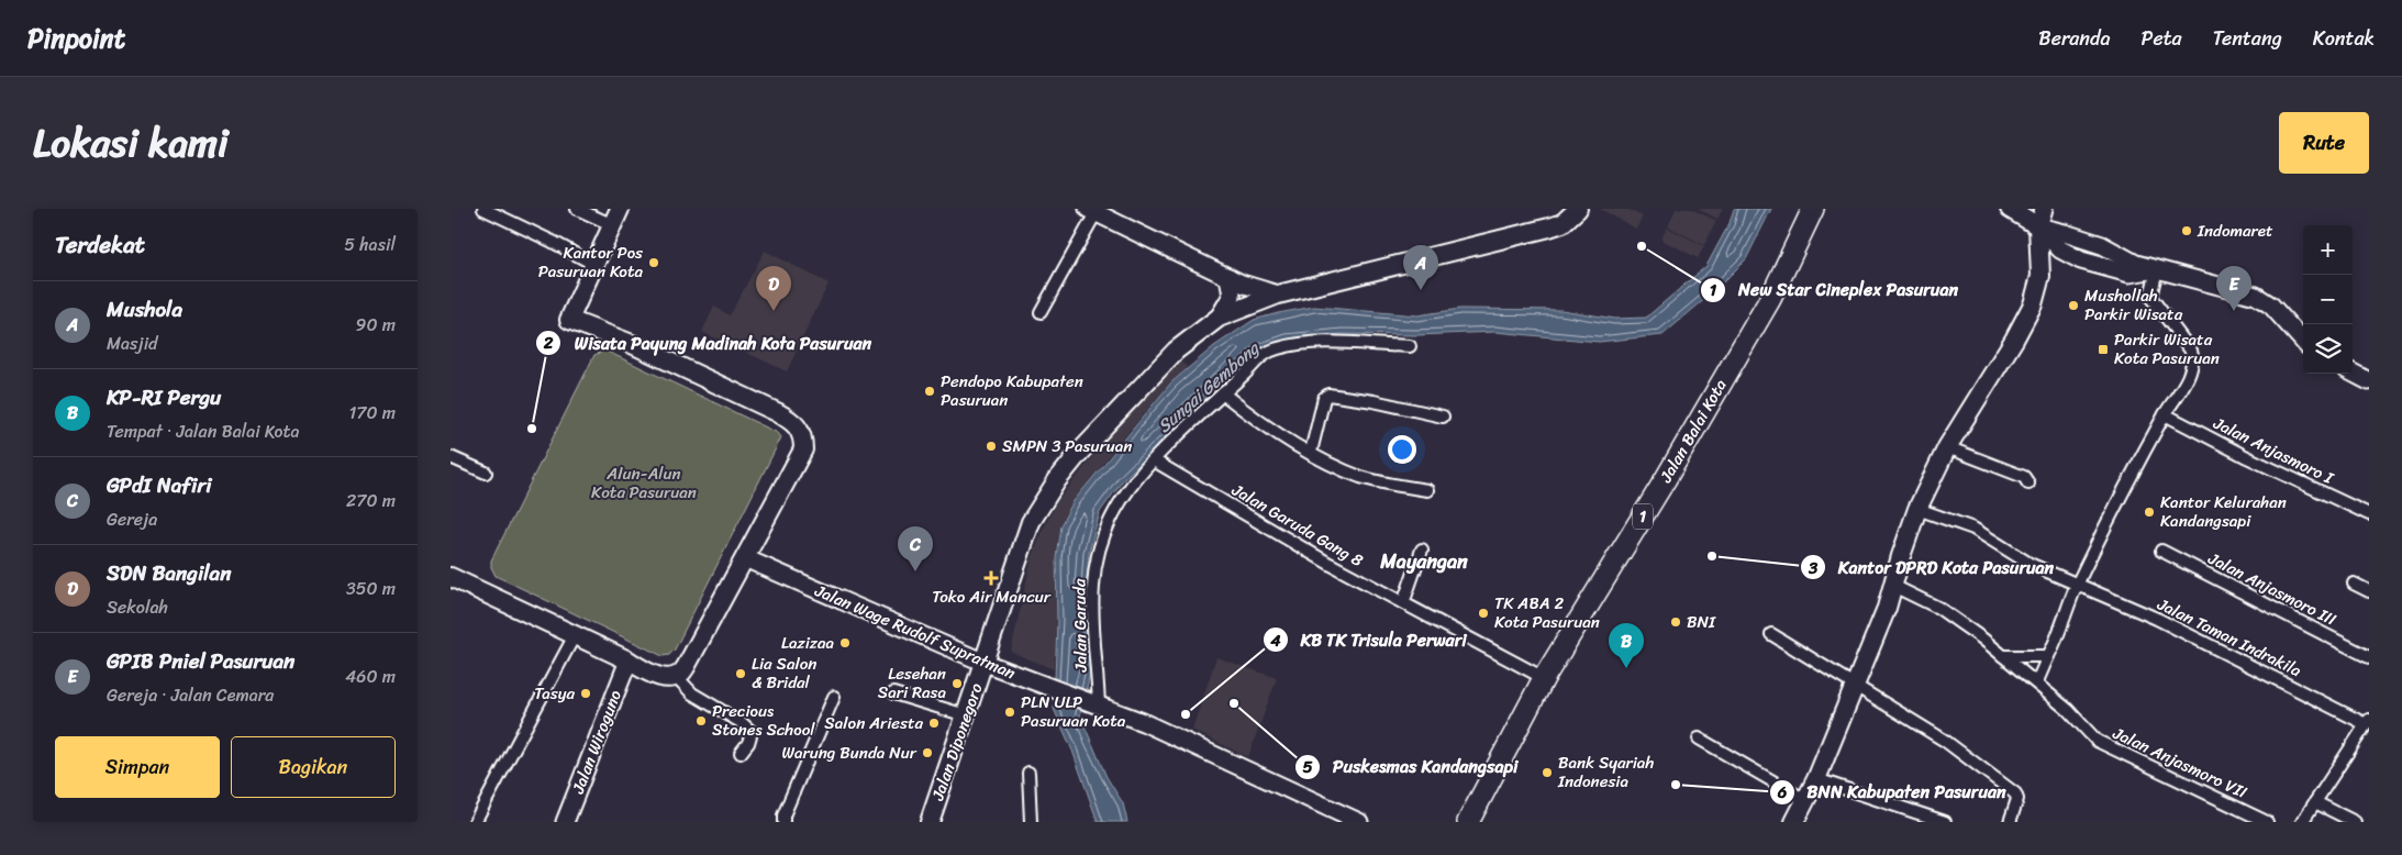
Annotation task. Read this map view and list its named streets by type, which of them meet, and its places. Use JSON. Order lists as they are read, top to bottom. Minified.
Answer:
{"streets":{"highway":["Jalan Balai Kota","1"],"main road":["Jalan Diponegoro"],"street":["Jalan Anjasmoro I","Jalan Garuda Gang 8","Jalan Anjasmoro III","Jalan Garuda","Jalan Wage Rudolf Supratman","Jalan Taman Indrakila","Jalan Wiroguno","Jalan Anjasmoro VII"]},"crossings":[["Jalan Balai Kota","Jalan Garuda Gang 8"],["Jalan Garuda Gang 8","Jalan Garuda"],["Jalan Garuda","Jalan Wage Rudolf Supratman"],["Jalan Wage Rudolf Supratman","Jalan Diponegoro"]],"districts":["Mayangan"],"water":["Sungai Gembong"],"parks":["Alun-Alun Kota Pasuruan"],"places":{"other":["Indomaret","New Star Cineplex Pasuruan","Kantor Pos Pasuruan Kota","Mushollah Parkir Wisata","Pendopo Kabupaten Pasuruan","Wisata Payung Madinah Kota Pasuruan","SMPN 3 Pasuruan","Kantor Kelurahan Kandangsapi","Kantor DPRD Kota Pasuruan","TK ABA 2 Kota Pasuruan","BNI","Lazizaa","Lia Salon & Bridal","Lesehan Sari Rasa","Tasya","Puskesmas Kandangsapi","PLN ULP Pasuruan Kota","KB TK Trisula Perwari","Precious Stones School","Salon Ariesta","Warung Bunda Nur","Bank Syariah Indonesia","BNN Kabupaten Pasuruan"],"transit":["Parkir Wisata Kota Pasuruan"],"health":["Toko Air Mancur"]},"page":{"header":"Pinpoint","nav":["Beranda","Peta","Tentang","Kontak"],"title":"Lokasi kami","buttons":["Rute",["Simpan","Bagikan"]],"heading":["Terdekat","5 hasil"],"map_buttons":["+","−"],"pins":["A","D","E","C","B"],"list":[{"mark":"A","name":"Mushola","note":"Masjid","value":"90 m"},{"mark":"B","name":"KP-RI Pergu","note":"Tempat · Jalan Balai Kota","value":"170 m"},{"mark":"C","name":"GPdI Nafiri","note":"Gereja","value":"270 m"},{"mark":"D","name":"SDN Bangilan","note":"Sekolah","value":"350 m"},{"mark":"E","name":"GPIB Pniel Pasuruan","note":"Gereja · Jalan Cemara","value":"460 m"}]}}
